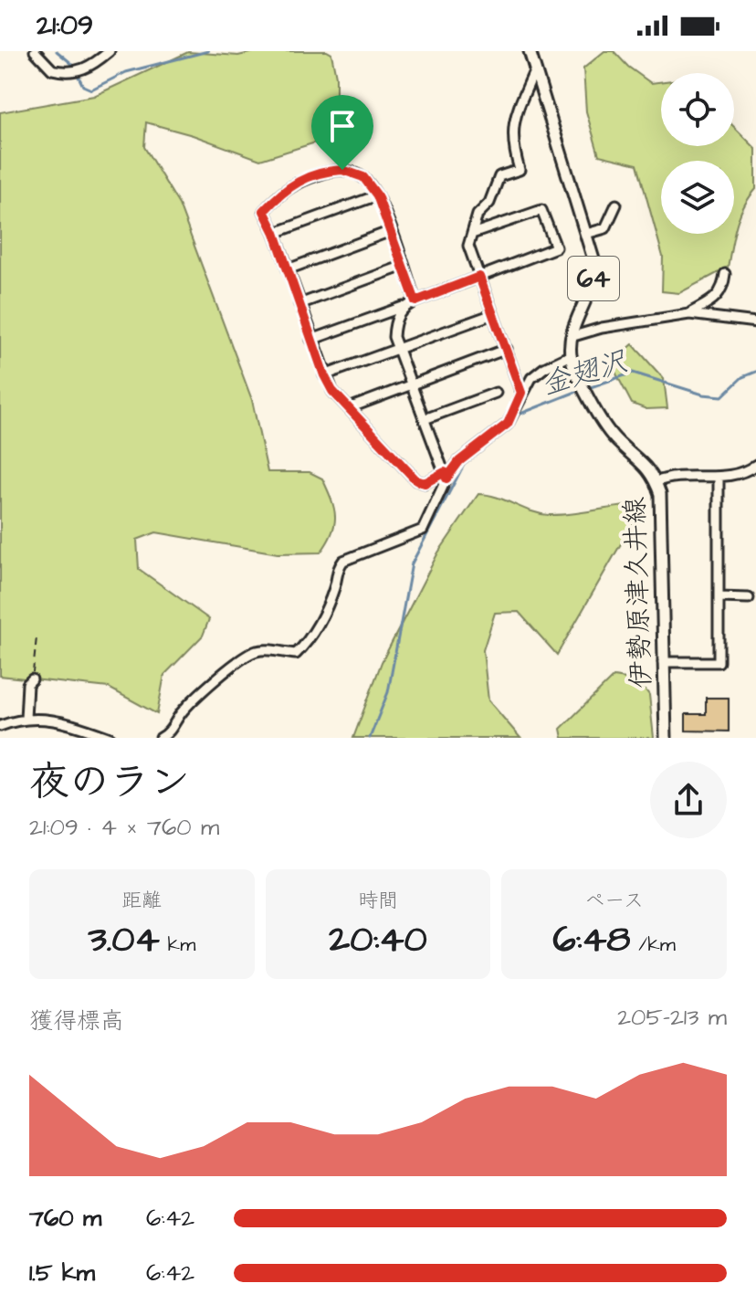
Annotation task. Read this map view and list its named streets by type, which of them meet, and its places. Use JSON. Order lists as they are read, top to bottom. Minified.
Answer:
{"streets":{"main road":["64","伊勢原津久井線"]},"water":["金翅沢"],"page":{"status":"21:09","heading":["夜のラン","21:09 · 4 × 760 m"],"stats":[["距離","3.04 km"],["時間","20:40"],["ペース","6:48 /km"]],"chart":["獲得標高","205–213 m"],"list":[{"name":"760 m","note":"6:42"},{"name":"1.5 km","note":"6:42"}]}}
